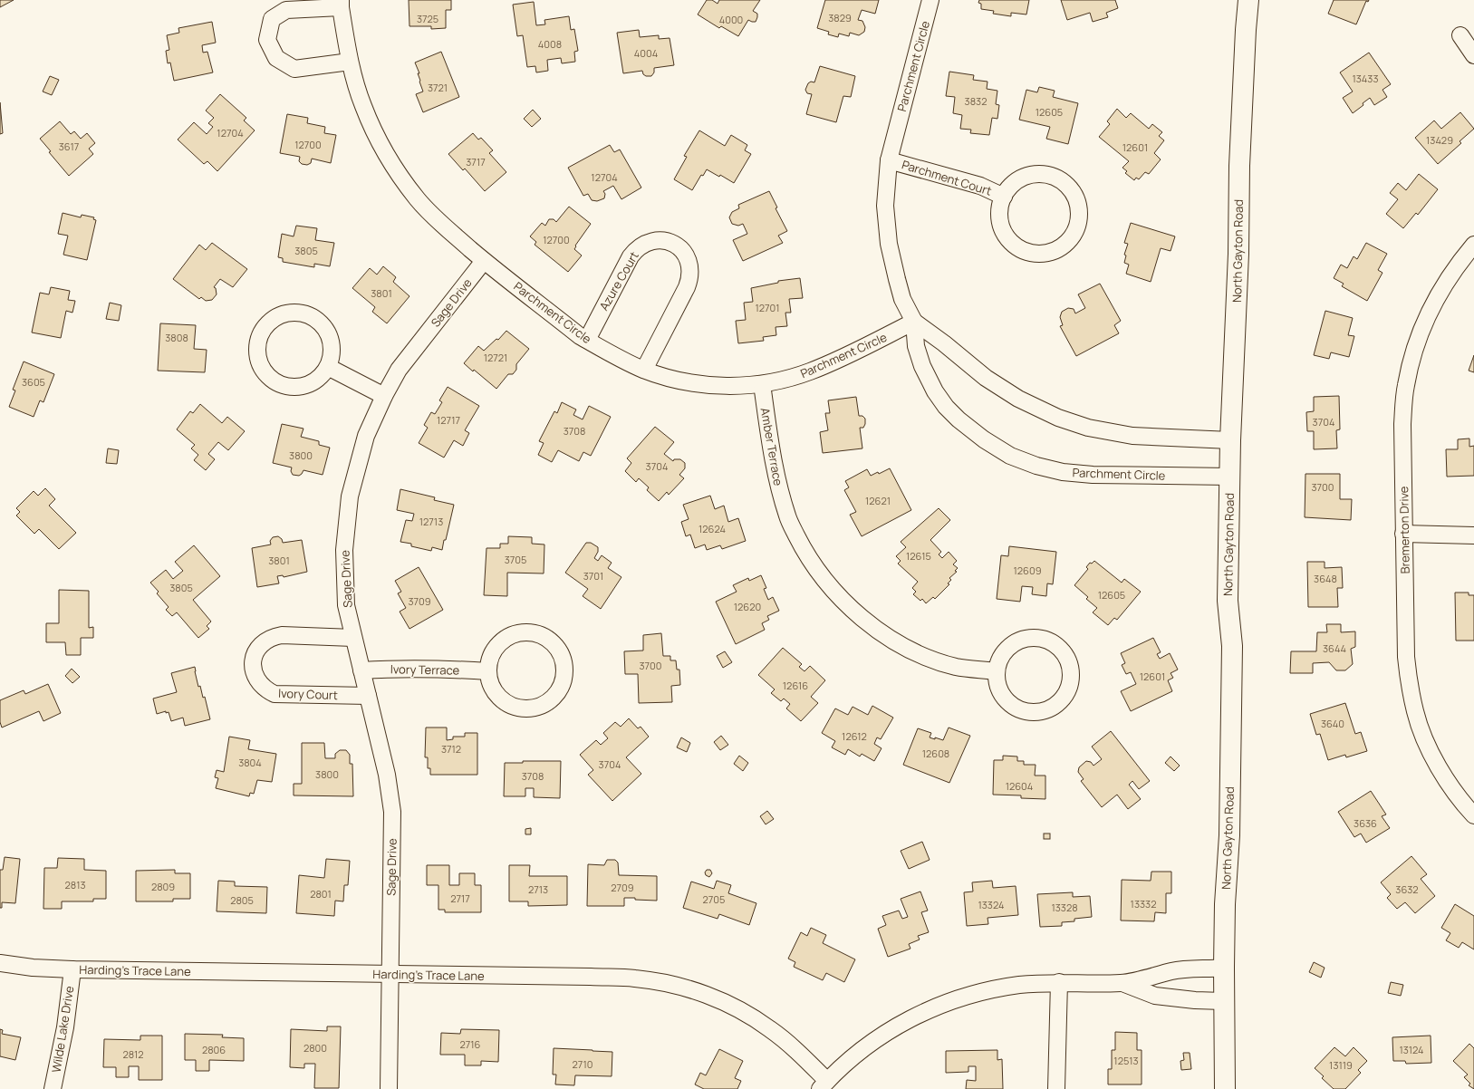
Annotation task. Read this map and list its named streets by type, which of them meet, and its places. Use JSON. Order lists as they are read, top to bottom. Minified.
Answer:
{"streets":{"street":["Parchment Circle","Parchment Court","North Gayton Road","Azure Court","Sage Drive","Amber Terrace","Bremerton Drive","Ivory Terrace","Ivory Court","Harding's Trace Lane","Wilde Lake Drive"]},"crossings":[["Parchment Circle","Parchment Court"],["Parchment Circle","North Gayton Road"],["Parchment Circle","Azure Court"],["Parchment Circle","Sage Drive"],["Parchment Circle","Amber Terrace"],["Sage Drive","Ivory Terrace"],["Sage Drive","Ivory Court"],["Sage Drive","Harding's Trace Lane"],["Harding's Trace Lane","Wilde Lake Drive"]],"house_numbers":["3829","3725","4000","4008","4004","13433","3721","3832","12605","12704","13429","12700","3617","12601","3717","12704","12700","3805","3801","12701","3808","12721","3605","12717","3704","3708","3800","3704","3700","12621","12713","12624","12615","3705","3801","12609","3701","3648","3805","12605","3709","12620","3644","3700","12601","12616","3640","12612","3712","12608","3804","3704","3800","3708","12604","3636","2813","2809","2709","2713","3632","2801","2717","2705","2805","13332","13324","13328","2716","2800","2806","13124","2812","12513","2710","13119"]}
